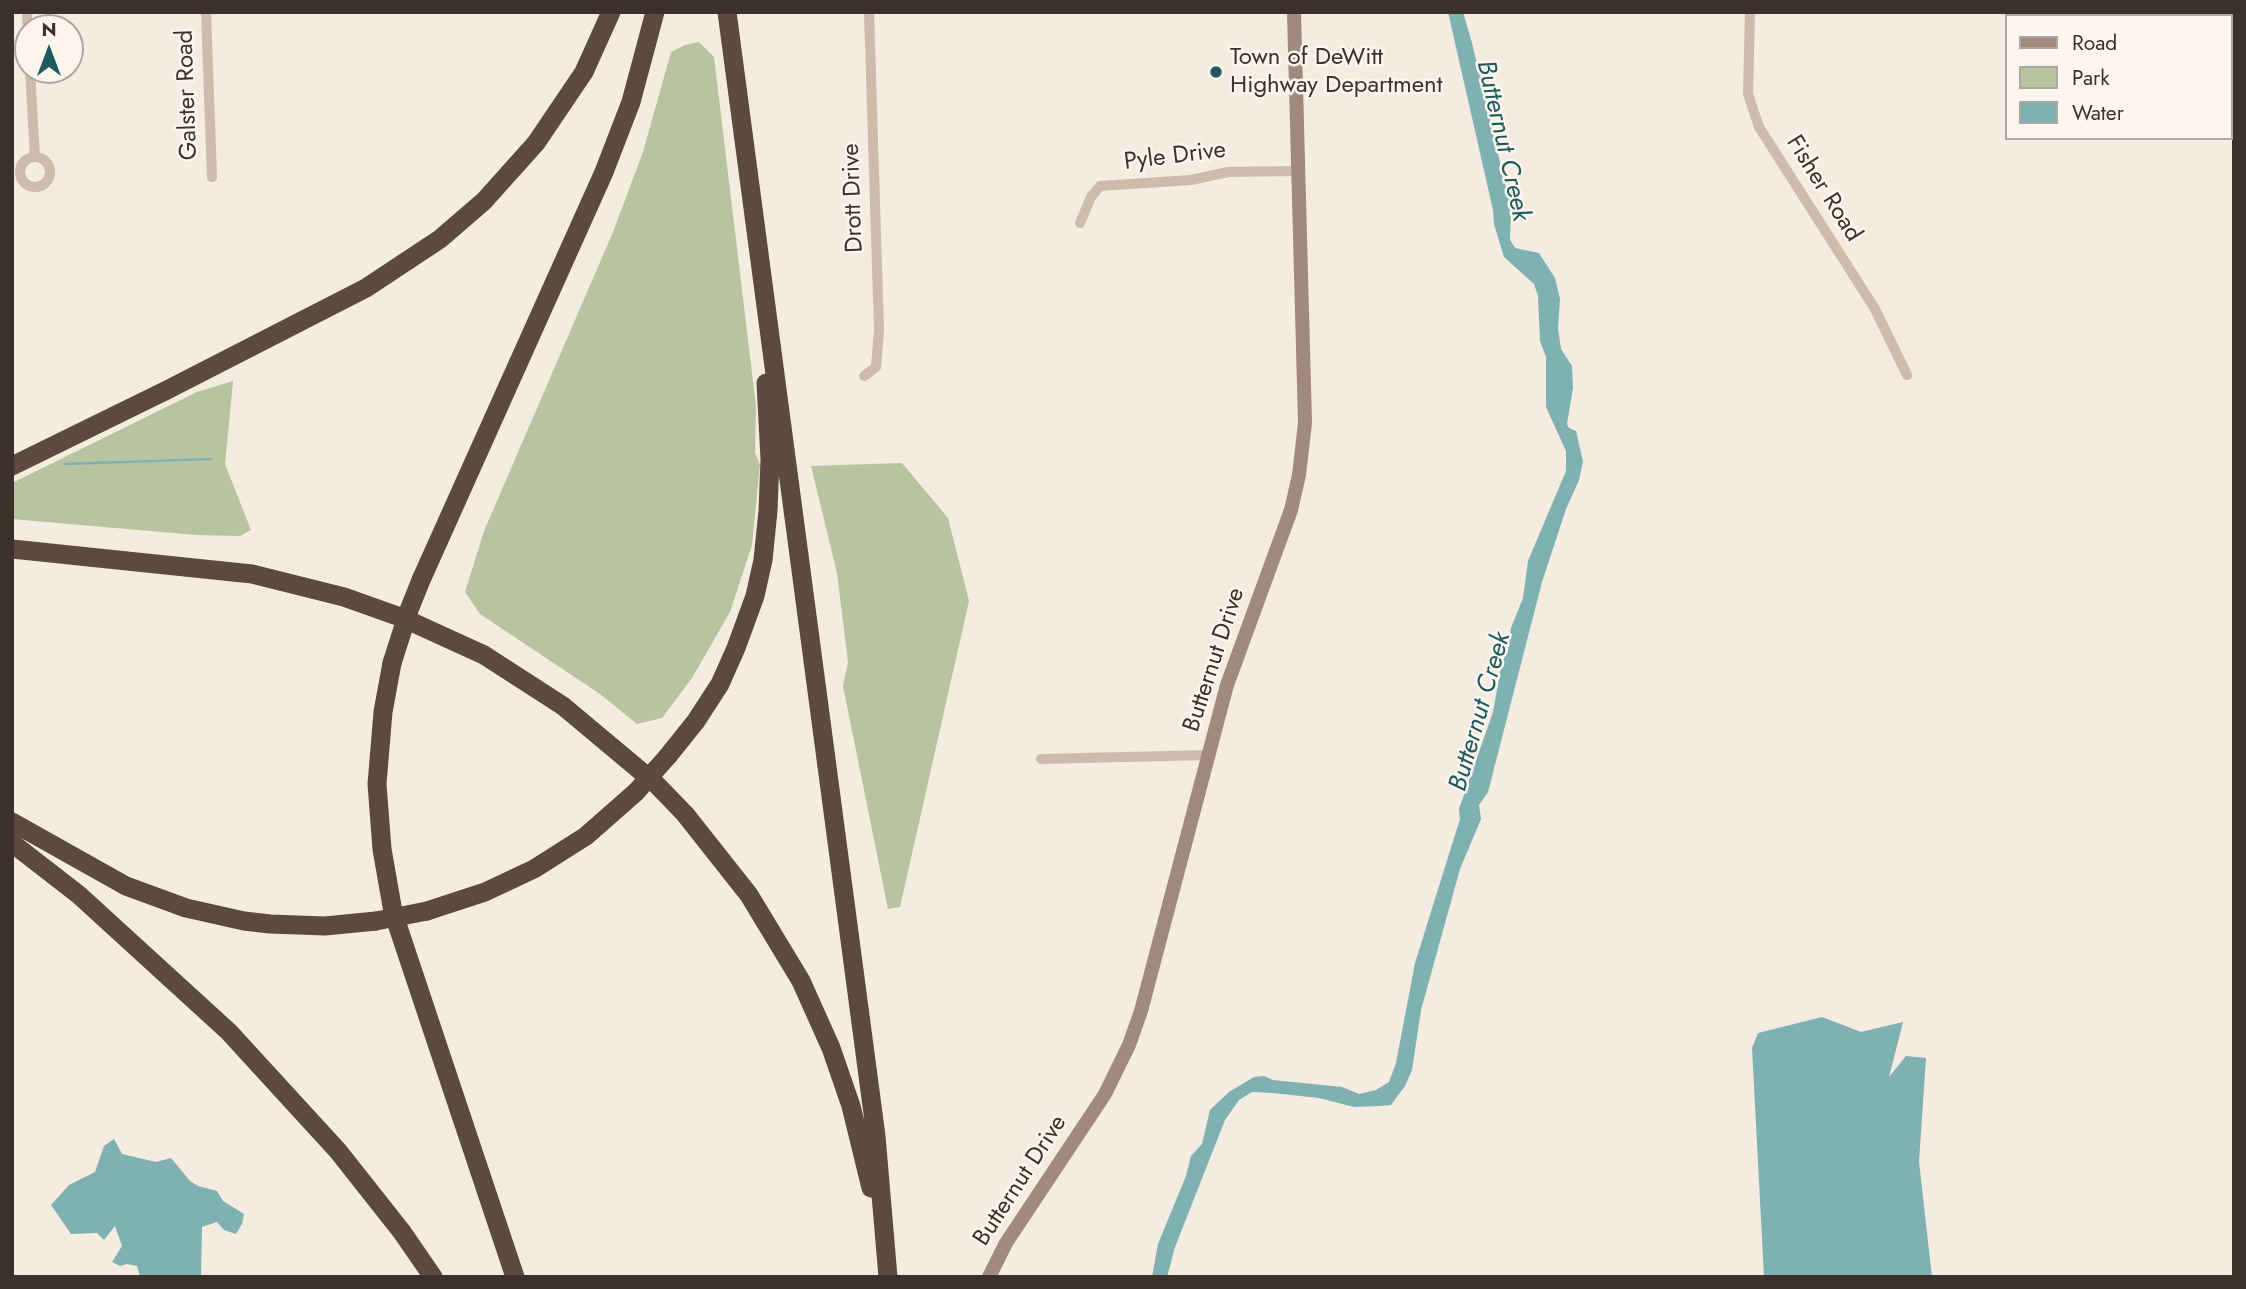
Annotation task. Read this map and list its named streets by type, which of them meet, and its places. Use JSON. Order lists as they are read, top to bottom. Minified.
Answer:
{"streets":{"street":["Galster Road","Pyle Drive","Fisher Road","Drott Drive","Butternut Drive"]},"crossings":[["Pyle Drive","Butternut Drive"]],"water":["Butternut Creek"],"places":["Town of DeWitt Highway Department"],"legend":["Road","Park","Water"],"north":"top"}
